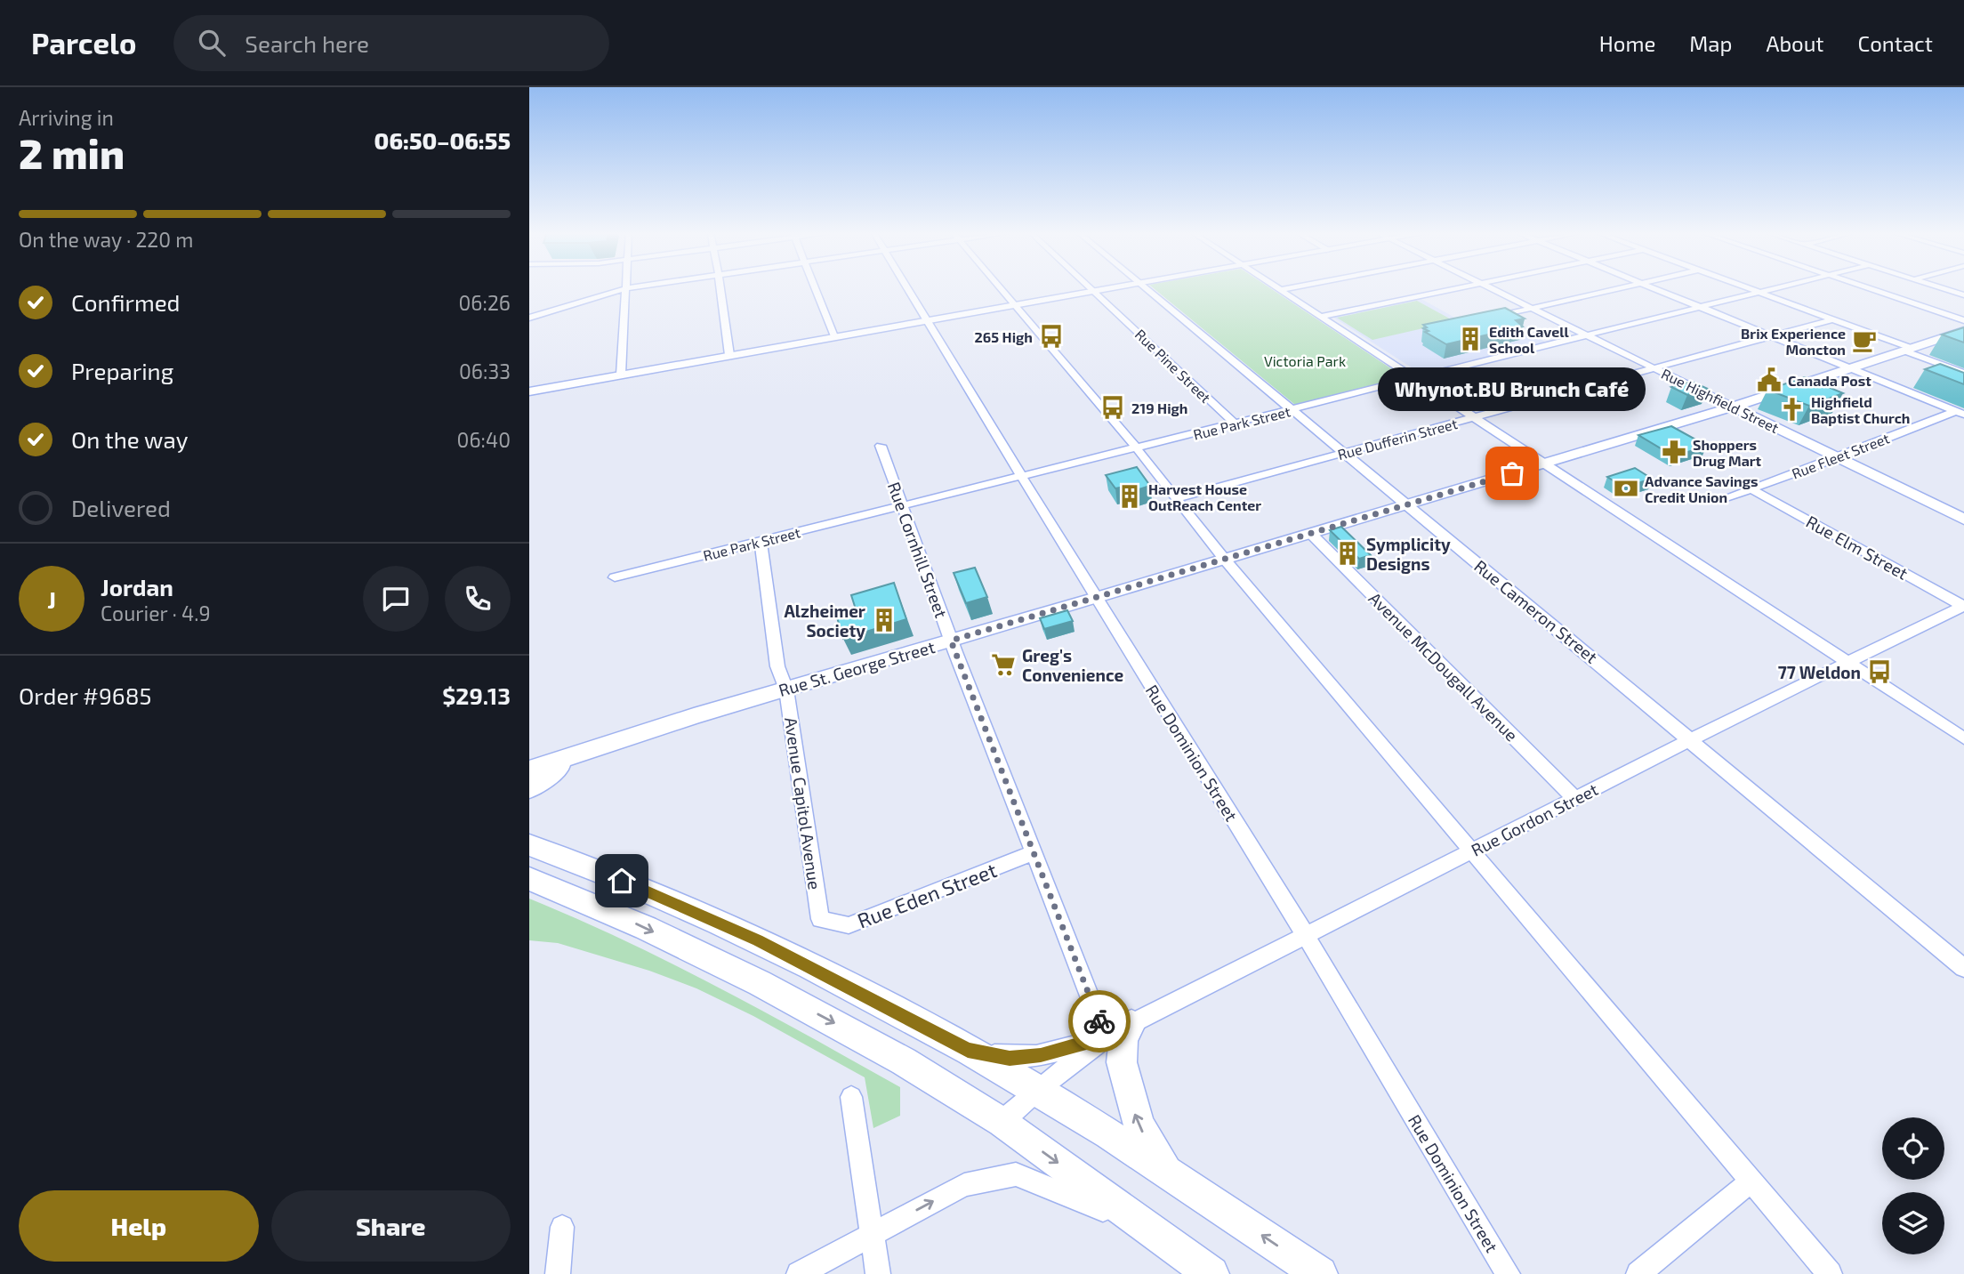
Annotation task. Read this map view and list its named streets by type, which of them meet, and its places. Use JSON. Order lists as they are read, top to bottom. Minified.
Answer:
{"streets":{"main road":["Rue Highfield Street","Rue St. George Street"],"street":["Rue Pine Street","Rue Park Street","Rue Dufferin Street","Rue Fleet Street","Rue Elm Street","Rue Cornhill Street","Rue Cameron Street","Avenue McDougall Avenue","Rue Dominion Street","Avenue Capitol Avenue","Rue Gordon Street","Rue Eden Street"]},"crossings":[["Rue Pine Street","Rue Park Street"],["Rue Highfield Street","Rue Park Street"],["Rue Highfield Street","Rue Dufferin Street"],["Rue Highfield Street","Rue Fleet Street"],["Rue Highfield Street","Rue St. George Street"],["Rue Park Street","Rue Cornhill Street"],["Rue Park Street","Rue Cameron Street"],["Rue Park Street","Rue Dominion Street"],["Rue Park Street","Avenue Capitol Avenue"],["Rue Dufferin Street","Rue Cameron Street"],["Rue Fleet Street","Rue Elm Street"],["Rue Elm Street","Rue Gordon Street"],["Rue Cornhill Street","Rue St. George Street"],["Rue Cornhill Street","Rue Gordon Street"],["Rue Cornhill Street","Rue Eden Street"],["Rue Cameron Street","Rue St. George Street"],["Rue Cameron Street","Rue Gordon Street"],["Avenue McDougall Avenue","Rue St. George Street"],["Avenue McDougall Avenue","Rue Gordon Street"],["Rue St. George Street","Rue Dominion Street"],["Rue St. George Street","Avenue Capitol Avenue"],["Rue Dominion Street","Rue Gordon Street"],["Avenue Capitol Avenue","Rue Eden Street"]],"parks":["Victoria Park"],"places":{"bus stop":["265 High","219 High","77 Weldon"],"building":["Edith Cavell School","Harvest House OutReach Center","Symplicity Designs","Alzheimer Society"],"cafe":["Brix Experience Moncton"],"public building":["Canada Post"],"church":["Highfield Baptist Church"],"pharmacy":["Shoppers Drug Mart"],"other":["Whynot.BU Brunch Café"],"bank":["Advance Savings Credit Union"],"supermarket":["Greg's Convenience"]},"page":{"header":"Parcelo","search":"Search here","nav":["Home","Map","About","Contact"],"heading":["2 min","Arriving in","06:50–06:55"],"panel":["Jordan","Courier · 4.9","Order #9685","$29.13"],"bar":"On the way · 220 m","list":[["Confirmed","06:26"],["Preparing","06:33"],["On the way","06:40"],"Delivered"],"bubble":"Whynot.BU Brunch Café","round":"J","buttons":["Help","Share"]}}
